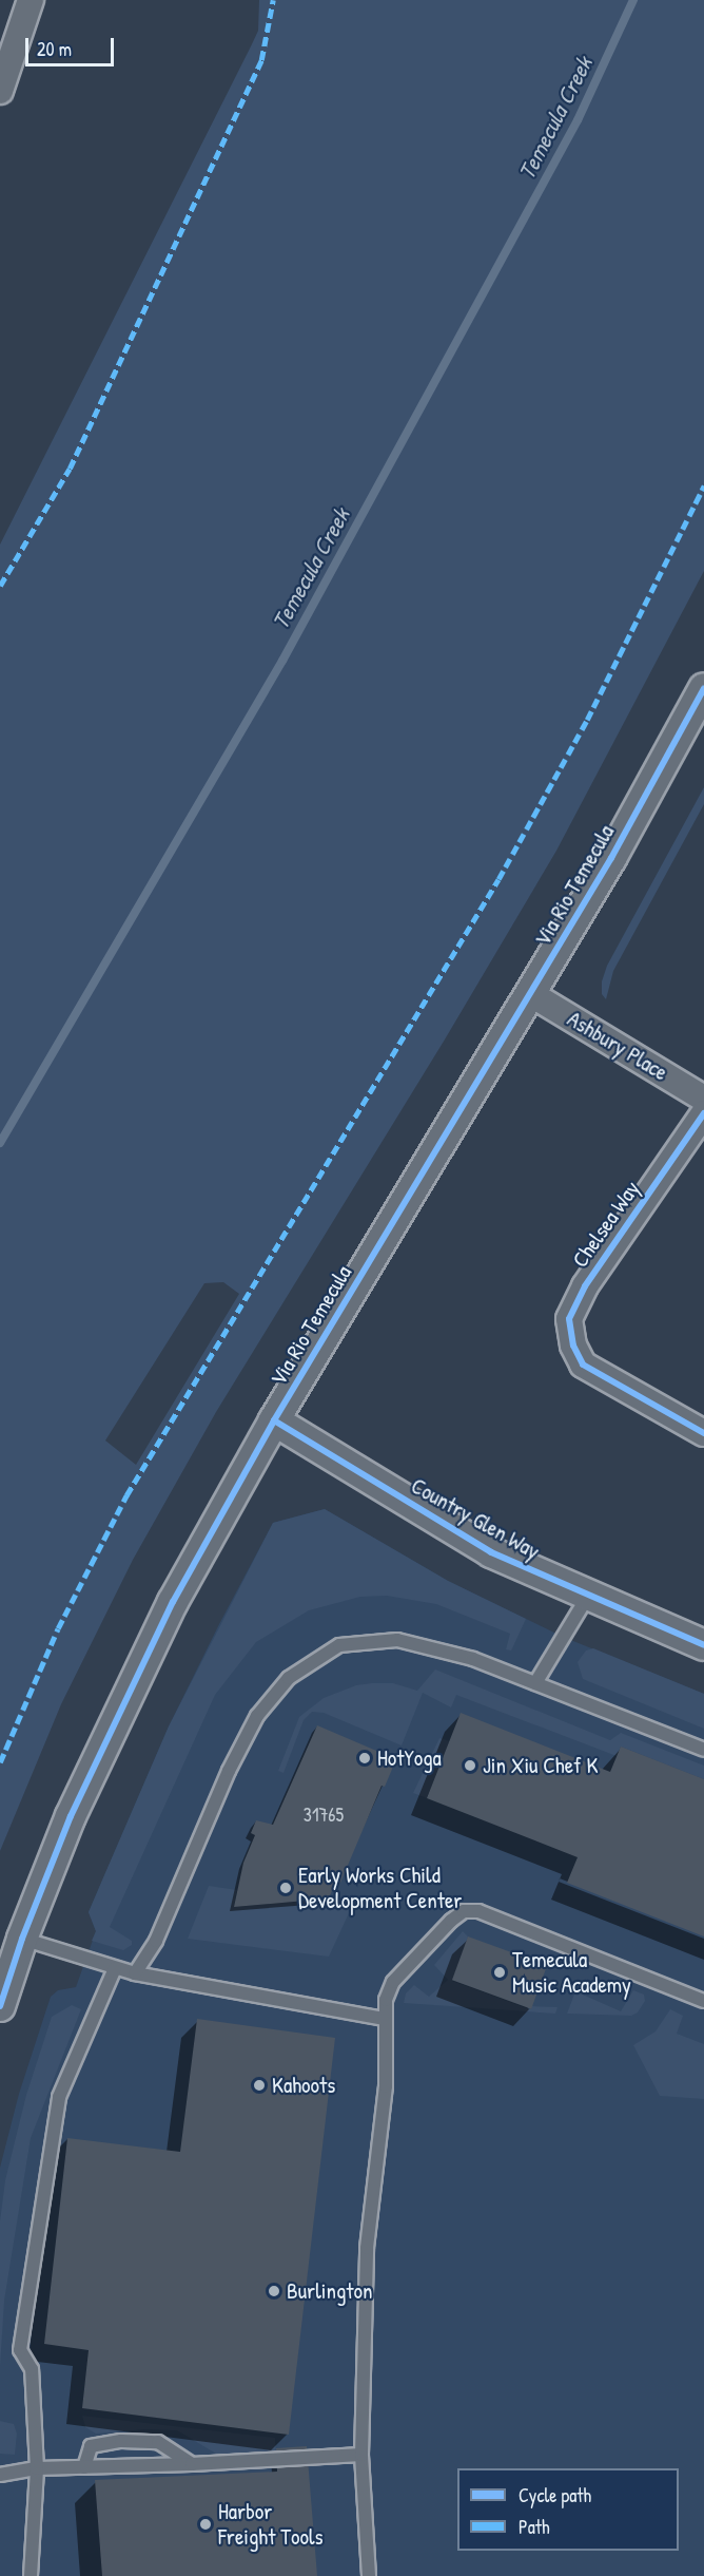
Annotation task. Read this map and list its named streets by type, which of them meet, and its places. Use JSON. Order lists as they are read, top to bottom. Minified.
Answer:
{"streets":{"street":["Via Rio Temecula","Ashbury Place","Chelsea Way","Country Glen Way"]},"crossings":[["Via Rio Temecula","Ashbury Place"],["Via Rio Temecula","Country Glen Way"]],"water":["Temecula Creek"],"places":["HotYoga","Jin Xiu Chef K","Early Works Child Development Center","Temecula Music Academy","Kahoots","Burlington","Harbor Freight Tools"],"house_numbers":["31765"],"legend":["Cycle path","Path"],"scale_bar":"20 m"}
